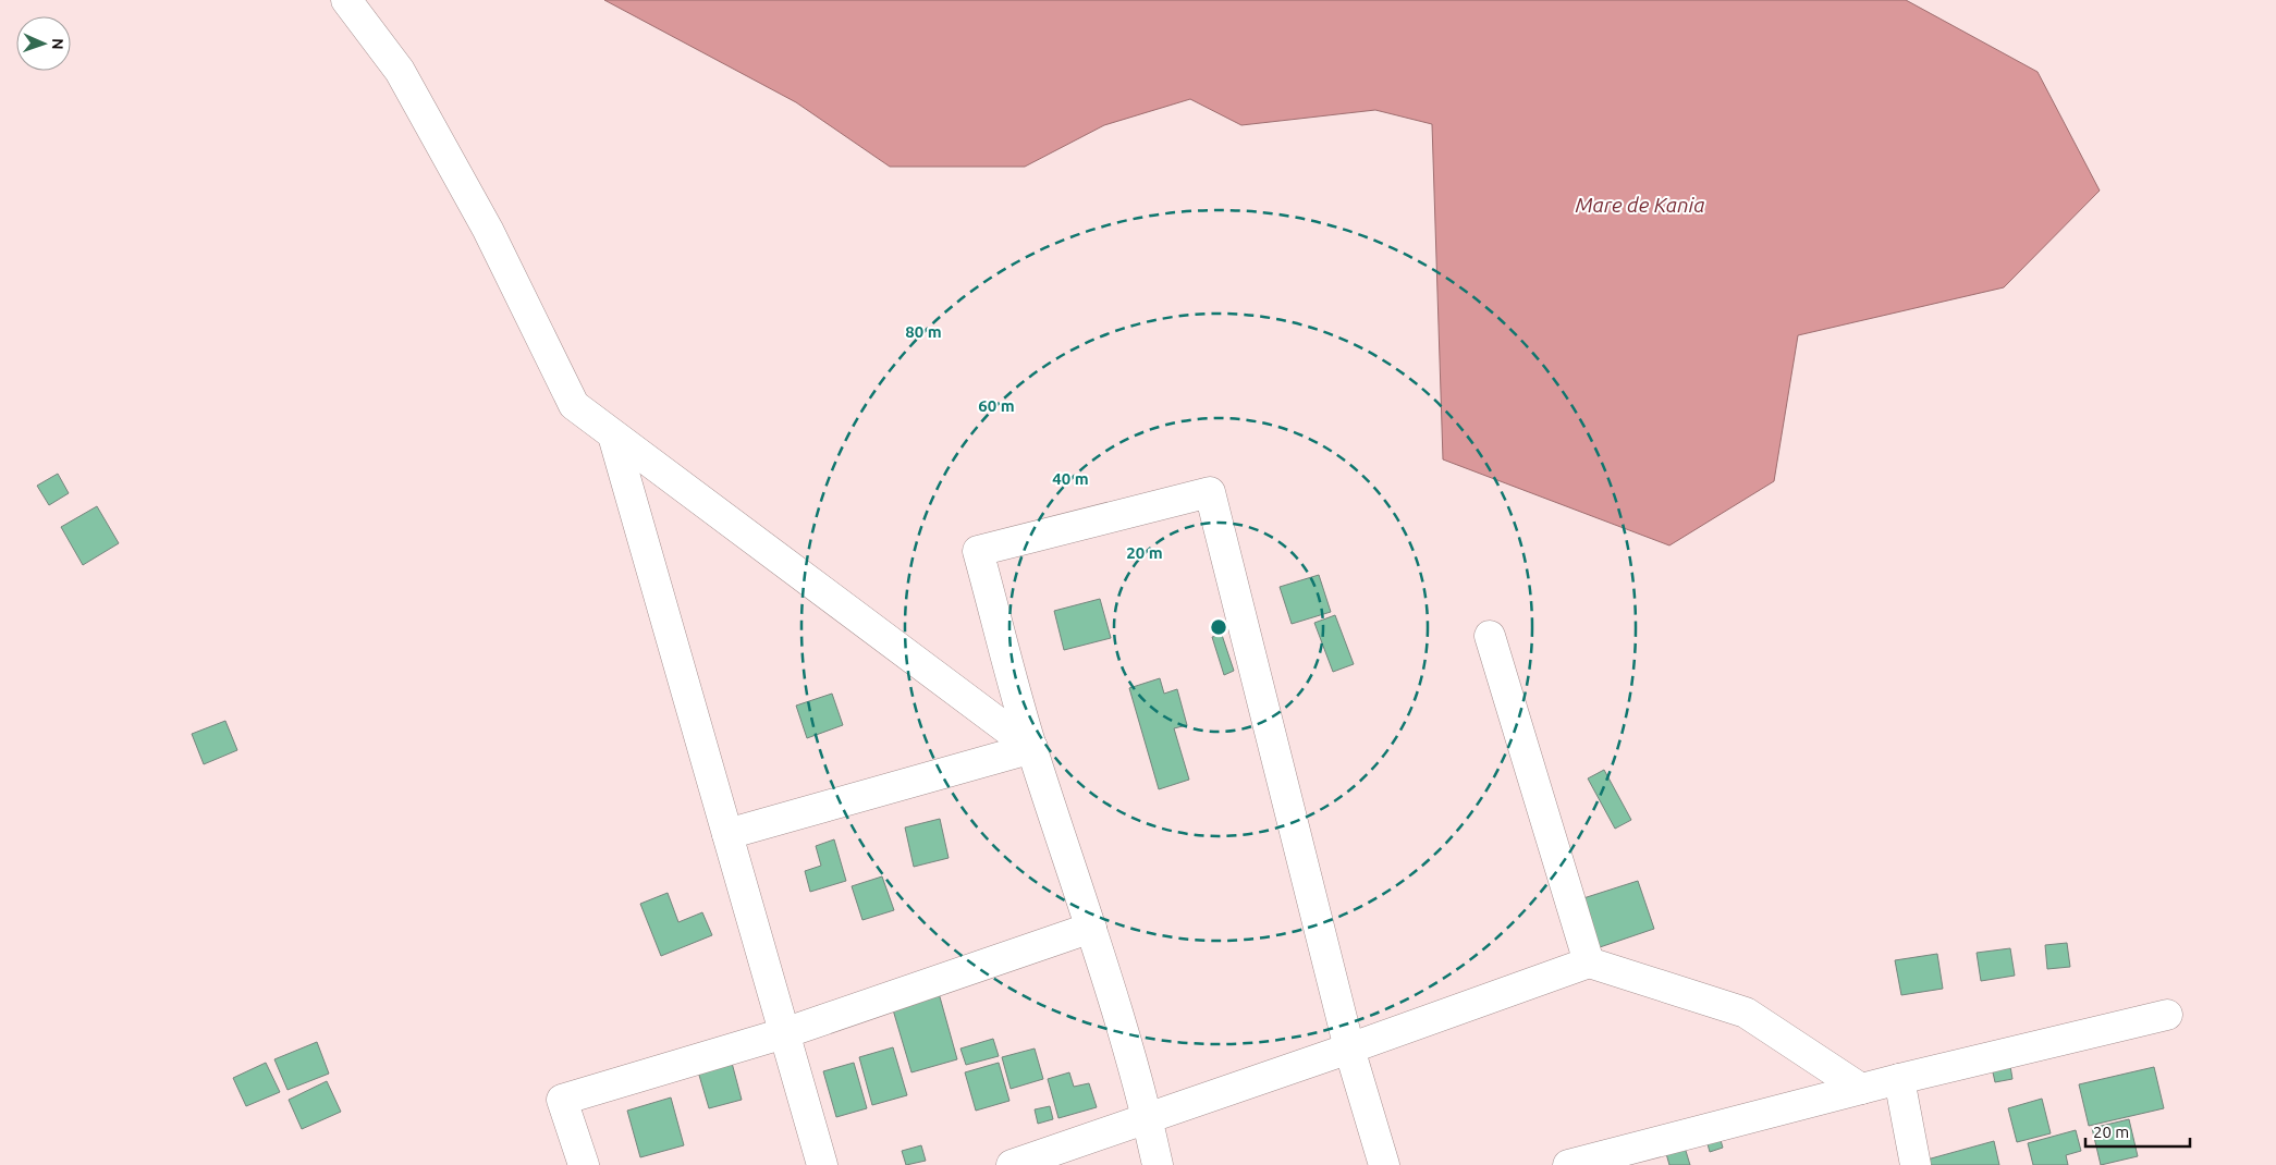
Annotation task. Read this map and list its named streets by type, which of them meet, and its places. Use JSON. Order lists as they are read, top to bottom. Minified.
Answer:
{"water":["Mare de Kania"],"scale_bar":"20 m","north":"right","rings":["80 m","60 m","40 m","20 m"]}
